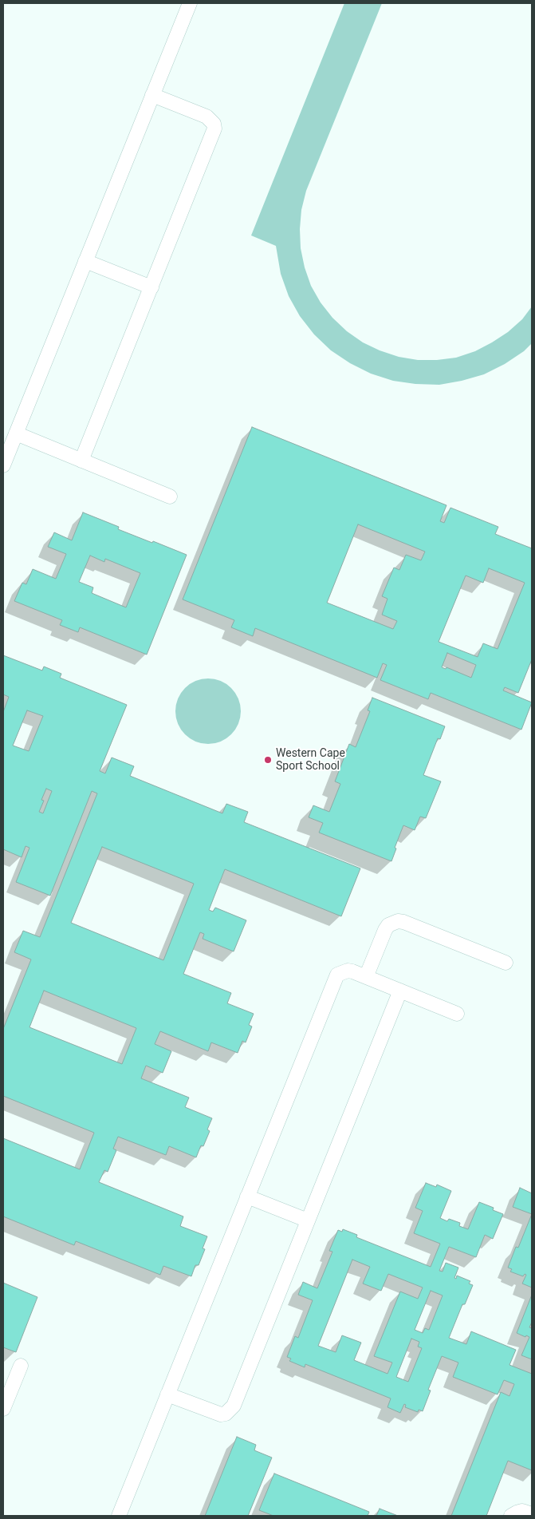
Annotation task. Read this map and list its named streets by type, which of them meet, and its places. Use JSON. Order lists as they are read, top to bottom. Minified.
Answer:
{"places":["Western Cape Sport School"]}
